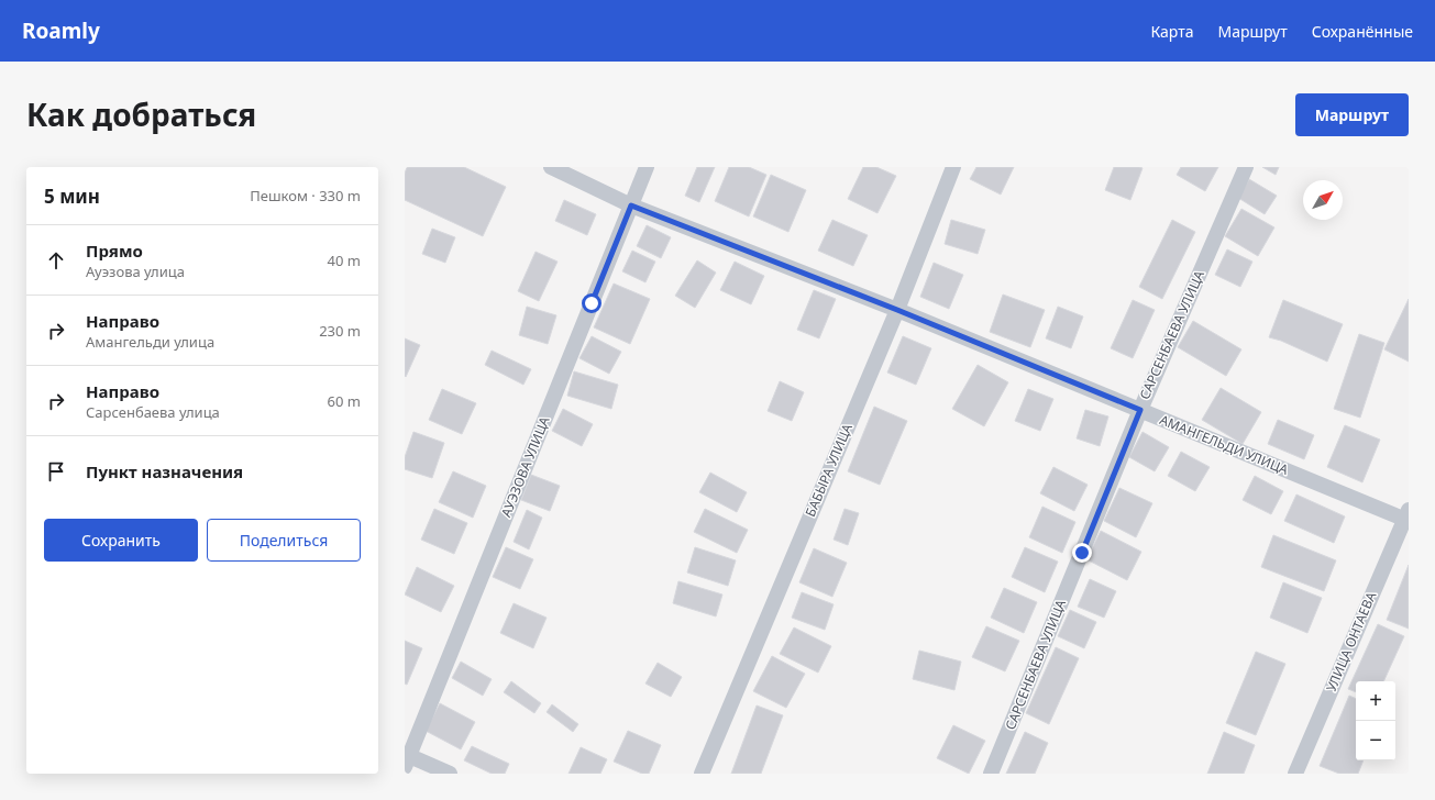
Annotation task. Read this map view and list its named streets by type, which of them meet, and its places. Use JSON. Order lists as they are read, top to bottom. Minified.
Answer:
{"streets":{"street":["САРСЕНБАЕВА УЛИЦА","АМАНГЕЛЬДИ УЛИЦА","АУЭЗОВА УЛИЦА","БАБЫРА УЛИЦА","УЛИЦА ОНТАЕВА"]},"crossings":[["САРСЕНБАЕВА УЛИЦА","АМАНГЕЛЬДИ УЛИЦА"],["АМАНГЕЛЬДИ УЛИЦА","АУЭЗОВА УЛИЦА"],["АМАНГЕЛЬДИ УЛИЦА","БАБЫРА УЛИЦА"],["АМАНГЕЛЬДИ УЛИЦА","УЛИЦА ОНТАЕВА"]],"north":"top right","page":{"header":"Roamly","nav":["Карта","Маршрут","Сохранённые"],"title":"Как добраться","buttons":["Маршрут",["Сохранить","Поделиться"]],"heading":["5 мин","Пешком · 330 m"],"list":[["Прямо","Ауэзова улица","40 m"],["Направо","Амангельди улица","230 m"],["Направо","Сарсенбаева улица","60 m"],"Пункт назначения"],"map_buttons":["+","−"]}}
